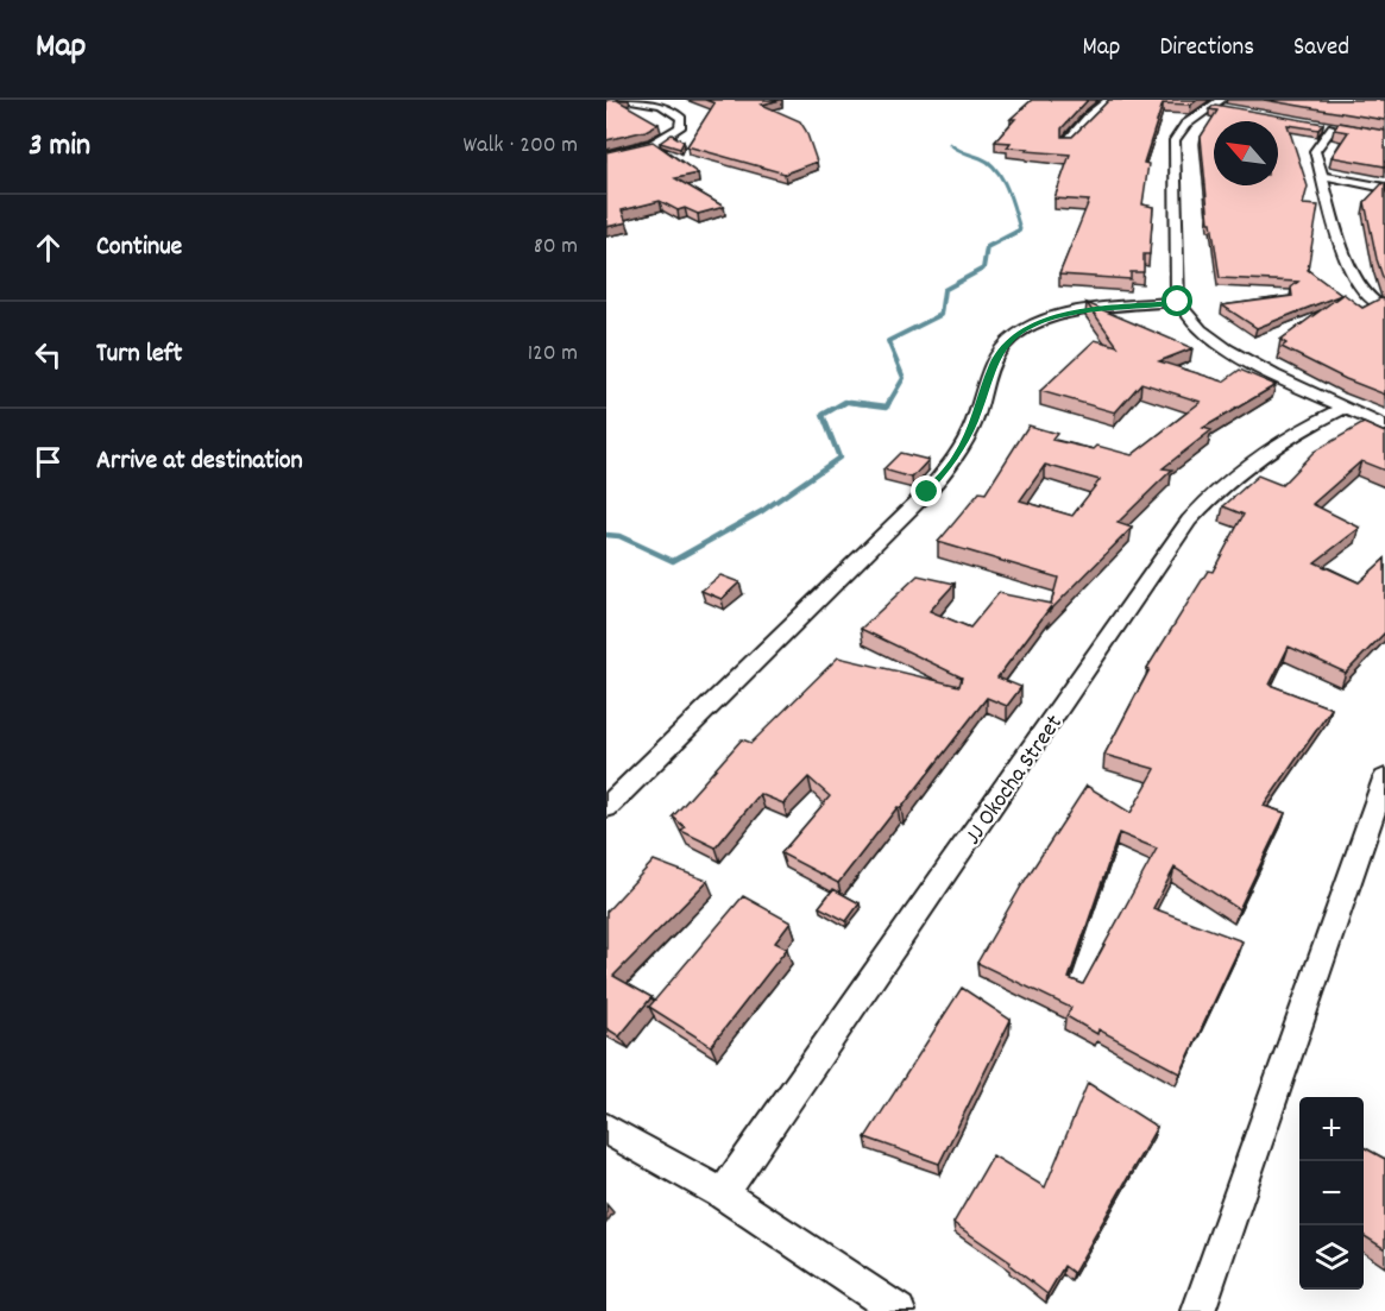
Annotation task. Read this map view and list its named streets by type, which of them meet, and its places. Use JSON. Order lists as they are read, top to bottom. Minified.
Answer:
{"streets":{"street":["JJ Okocha Street"]},"north":"top left","page":{"header":"Map","nav":["Map","Directions","Saved"],"heading":["3 min","Walk · 200 m"],"list":[["Continue","80 m"],["Turn left","120 m"],"Arrive at destination"],"map_buttons":["+","−"]}}
